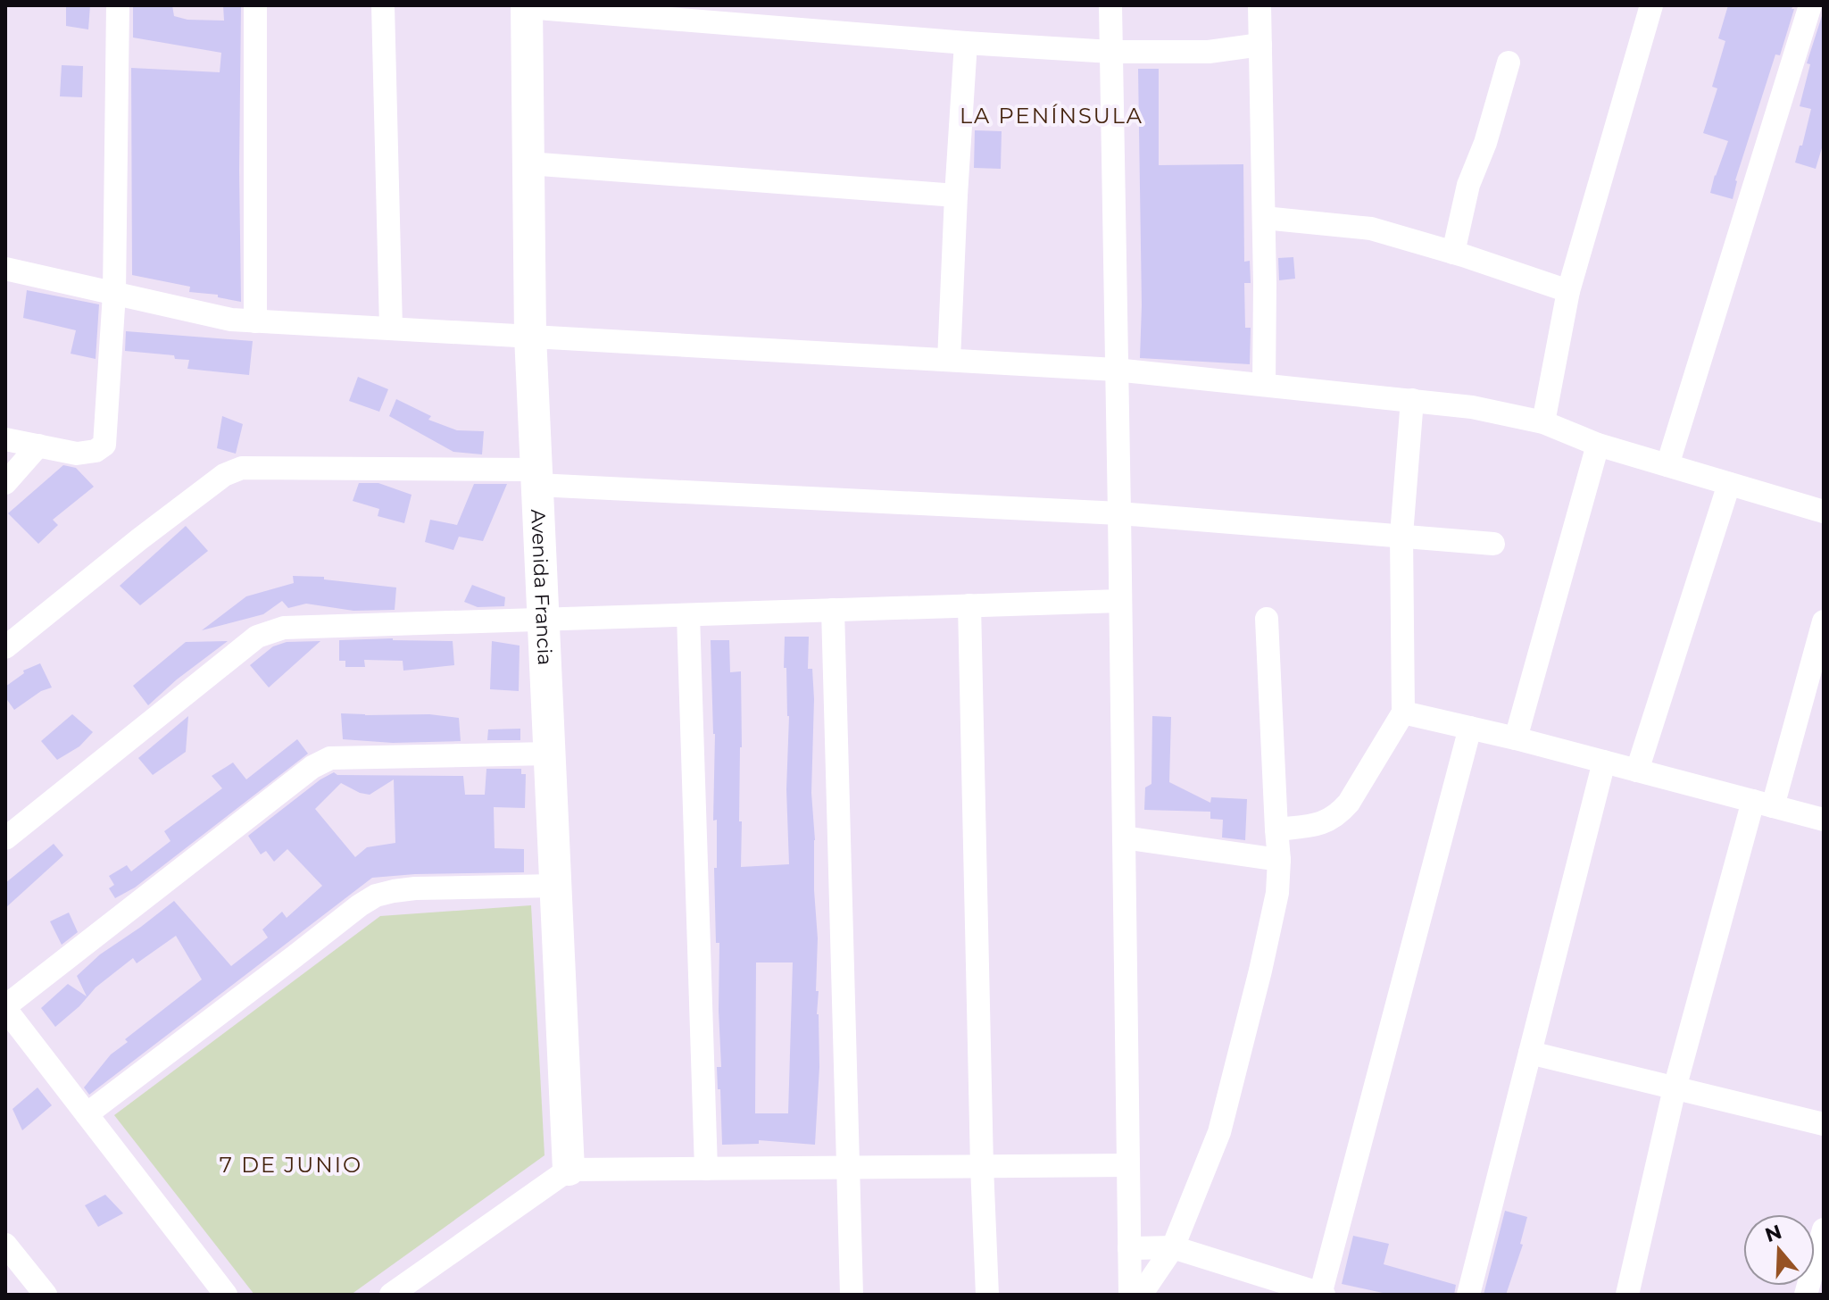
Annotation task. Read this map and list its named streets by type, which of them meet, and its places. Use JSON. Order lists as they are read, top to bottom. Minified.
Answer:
{"streets":{"street":["Avenida Francia"]},"districts":["LA PENÍNSULA","7 DE JUNIO"],"north":"top"}
